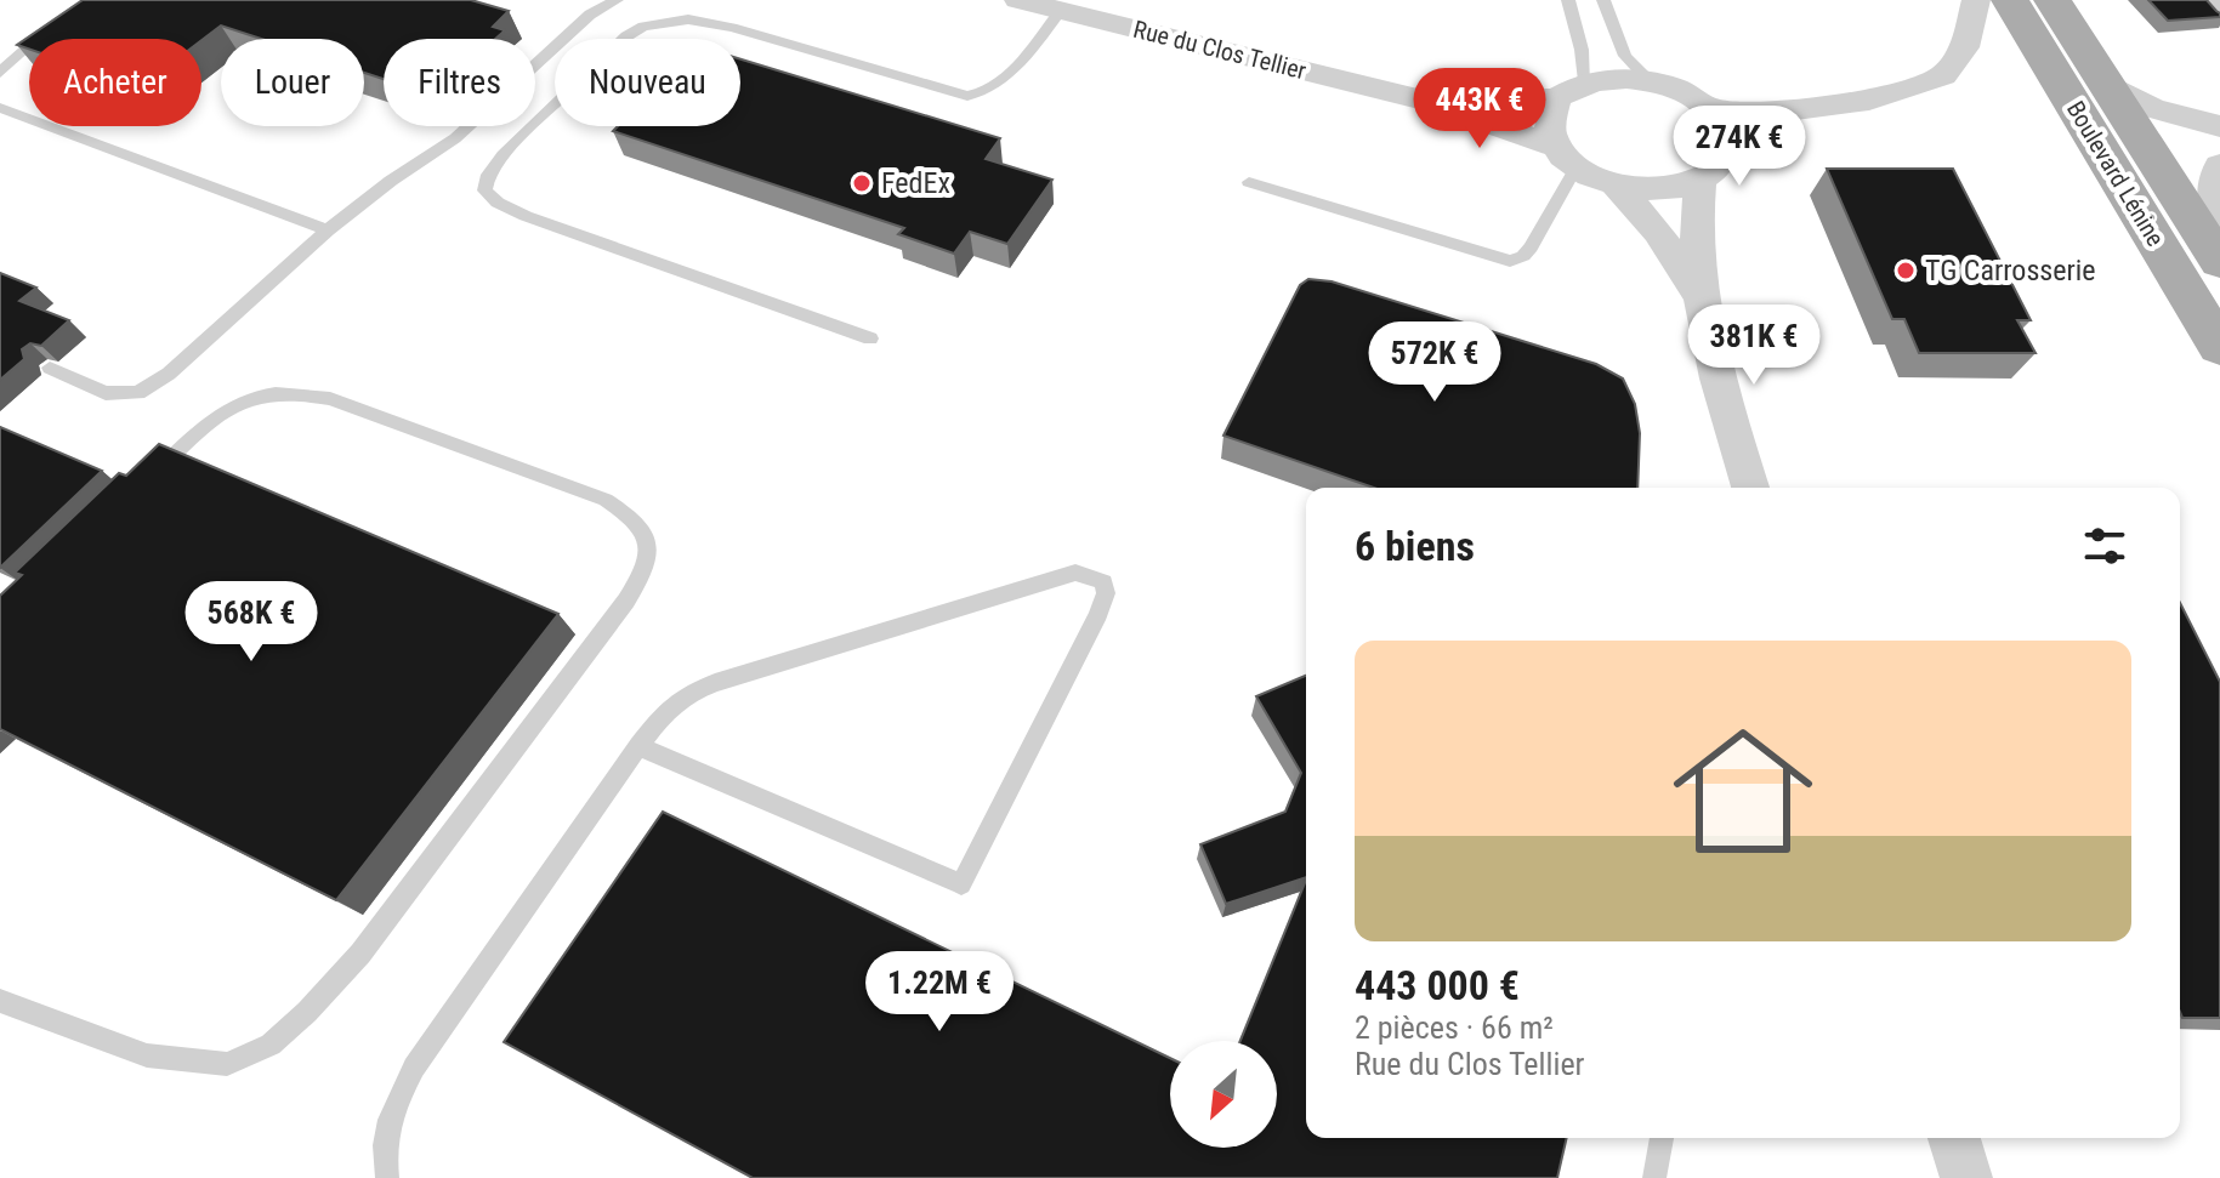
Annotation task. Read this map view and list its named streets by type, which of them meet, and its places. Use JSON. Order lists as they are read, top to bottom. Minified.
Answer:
{"streets":{"main road":["Boulevard Lénine"],"street":["Rue du Clos Tellier"]},"places":["FedEx","TG Carrosserie"],"north":"bottom left","page":{"chip":["Acheter","Louer","Filtres","Nouveau"],"price":["443K €","274K €","381K €","572K €","568K €","1.22M €"],"heading":"6 biens","list":[{"name":"443 000 €","note":"2 pièces · 66 m² · Rue du Clos Tellier"}]}}
